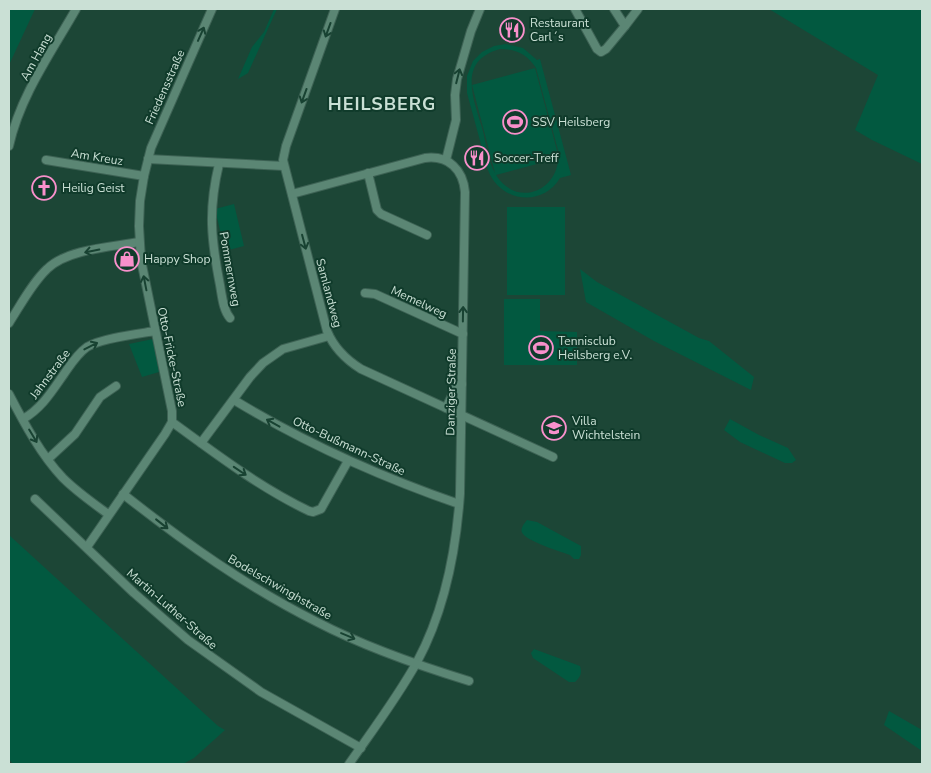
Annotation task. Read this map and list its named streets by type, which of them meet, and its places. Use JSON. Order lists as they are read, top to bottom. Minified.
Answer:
{"streets":{"street":["Am Hang","Friedensstraße","Am Kreuz","Pommernweg","Samlandweg","Memelweg","Otto-Fricke-Straße","Jahnstraße","Danziger Straße","Otto-Bußmann-Straße","Bodelschwinghstraße","Martin-Luther-Straße"]},"crossings":[["Friedensstraße","Am Kreuz"],["Friedensstraße","Otto-Fricke-Straße"],["Am Kreuz","Otto-Fricke-Straße"],["Samlandweg","Danziger Straße"],["Memelweg","Danziger Straße"],["Otto-Fricke-Straße","Jahnstraße"],["Otto-Fricke-Straße","Bodelschwinghstraße"],["Otto-Fricke-Straße","Martin-Luther-Straße"],["Danziger Straße","Otto-Bußmann-Straße"],["Danziger Straße","Bodelschwinghstraße"],["Danziger Straße","Martin-Luther-Straße"]],"one_way":["Friedensstraße","Samlandweg","Otto-Bußmann-Straße","Bodelschwinghstraße"],"districts":["HEILSBERG"],"places":{"restaurant":["Restaurant Carl´s","Soccer-Treff"],"sports":["SSV Heilsberg","Tennisclub Heilsberg e.V."],"church":["Heilig Geist"],"shop":["Happy Shop"],"school or university":["Villa Wichtelstein"]}}
